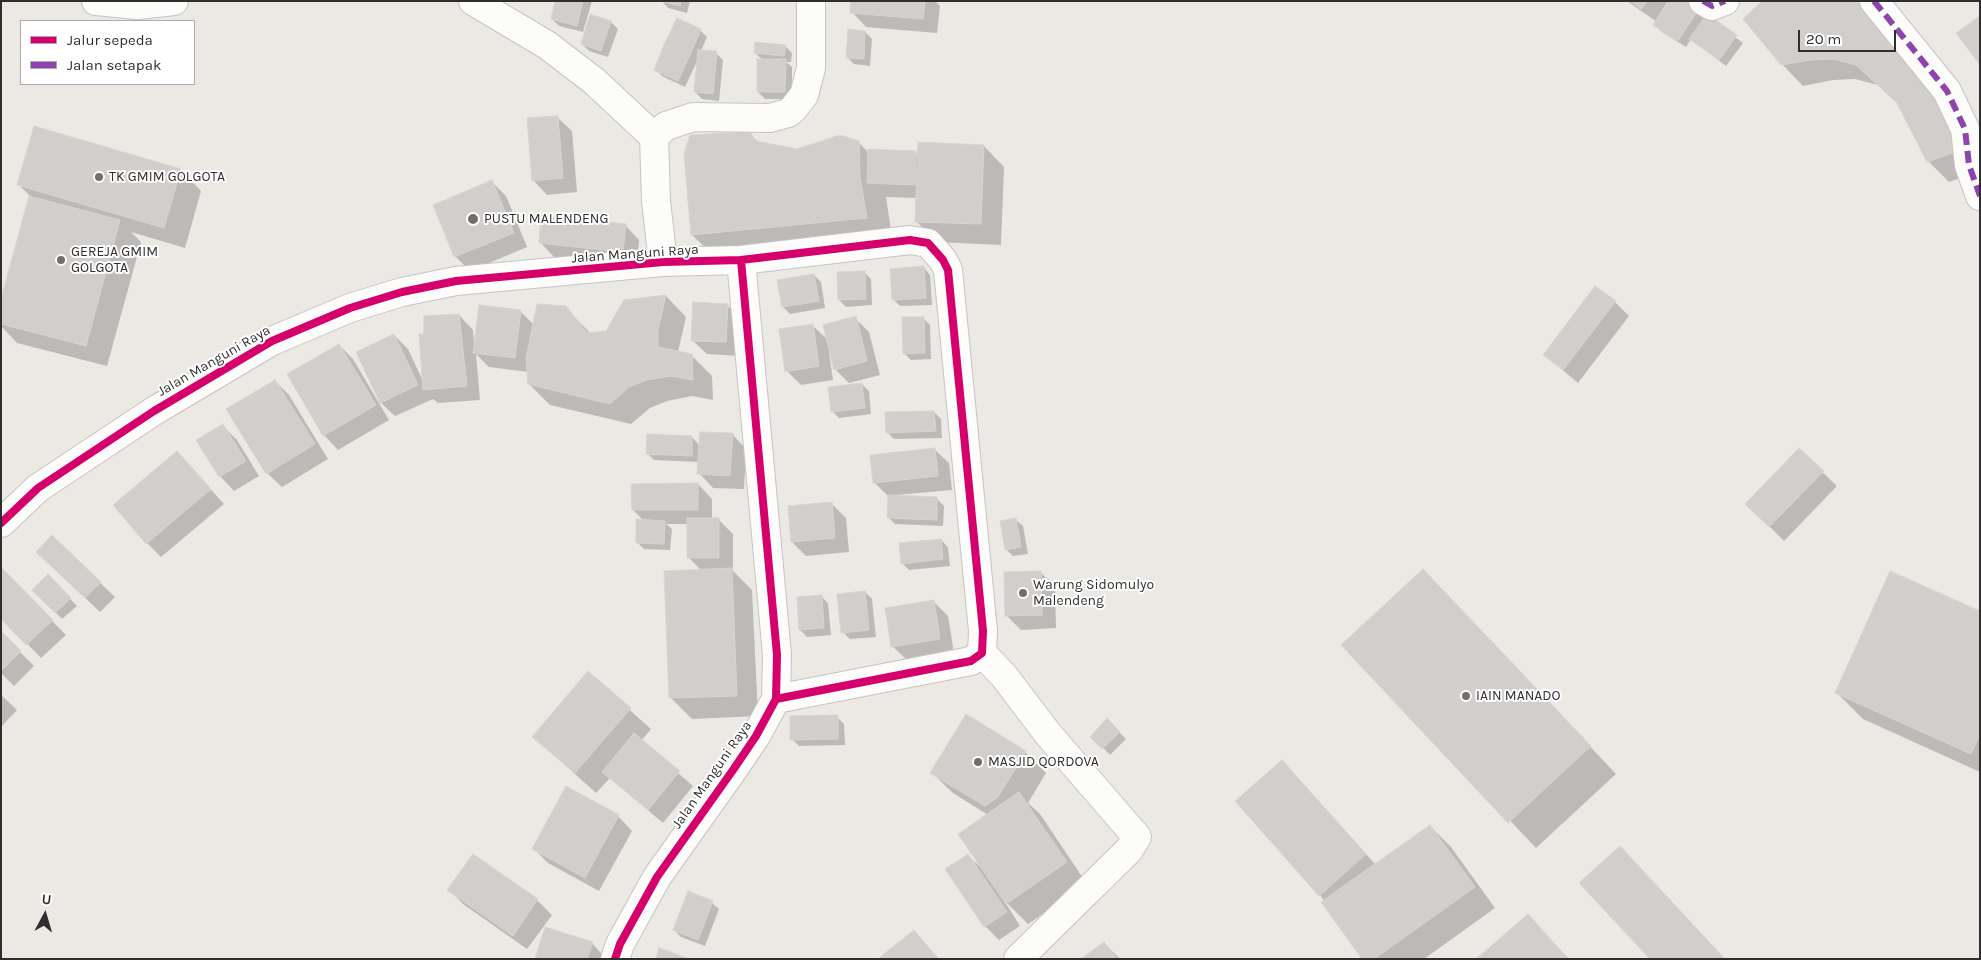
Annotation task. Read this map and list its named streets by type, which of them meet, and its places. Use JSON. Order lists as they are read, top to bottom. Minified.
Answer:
{"streets":{"street":["Jalan Manguni Raya"]},"places":["TK GMIM GOLGOTA","PUSTU MALENDENG","GEREJA GMIM GOLGOTA","Warung Sidomulyo Malendeng","IAIN MANADO","MASJID QORDOVA"],"legend":["Jalur sepeda","Jalan setapak"],"scale_bar":"20 m","north":"top"}
